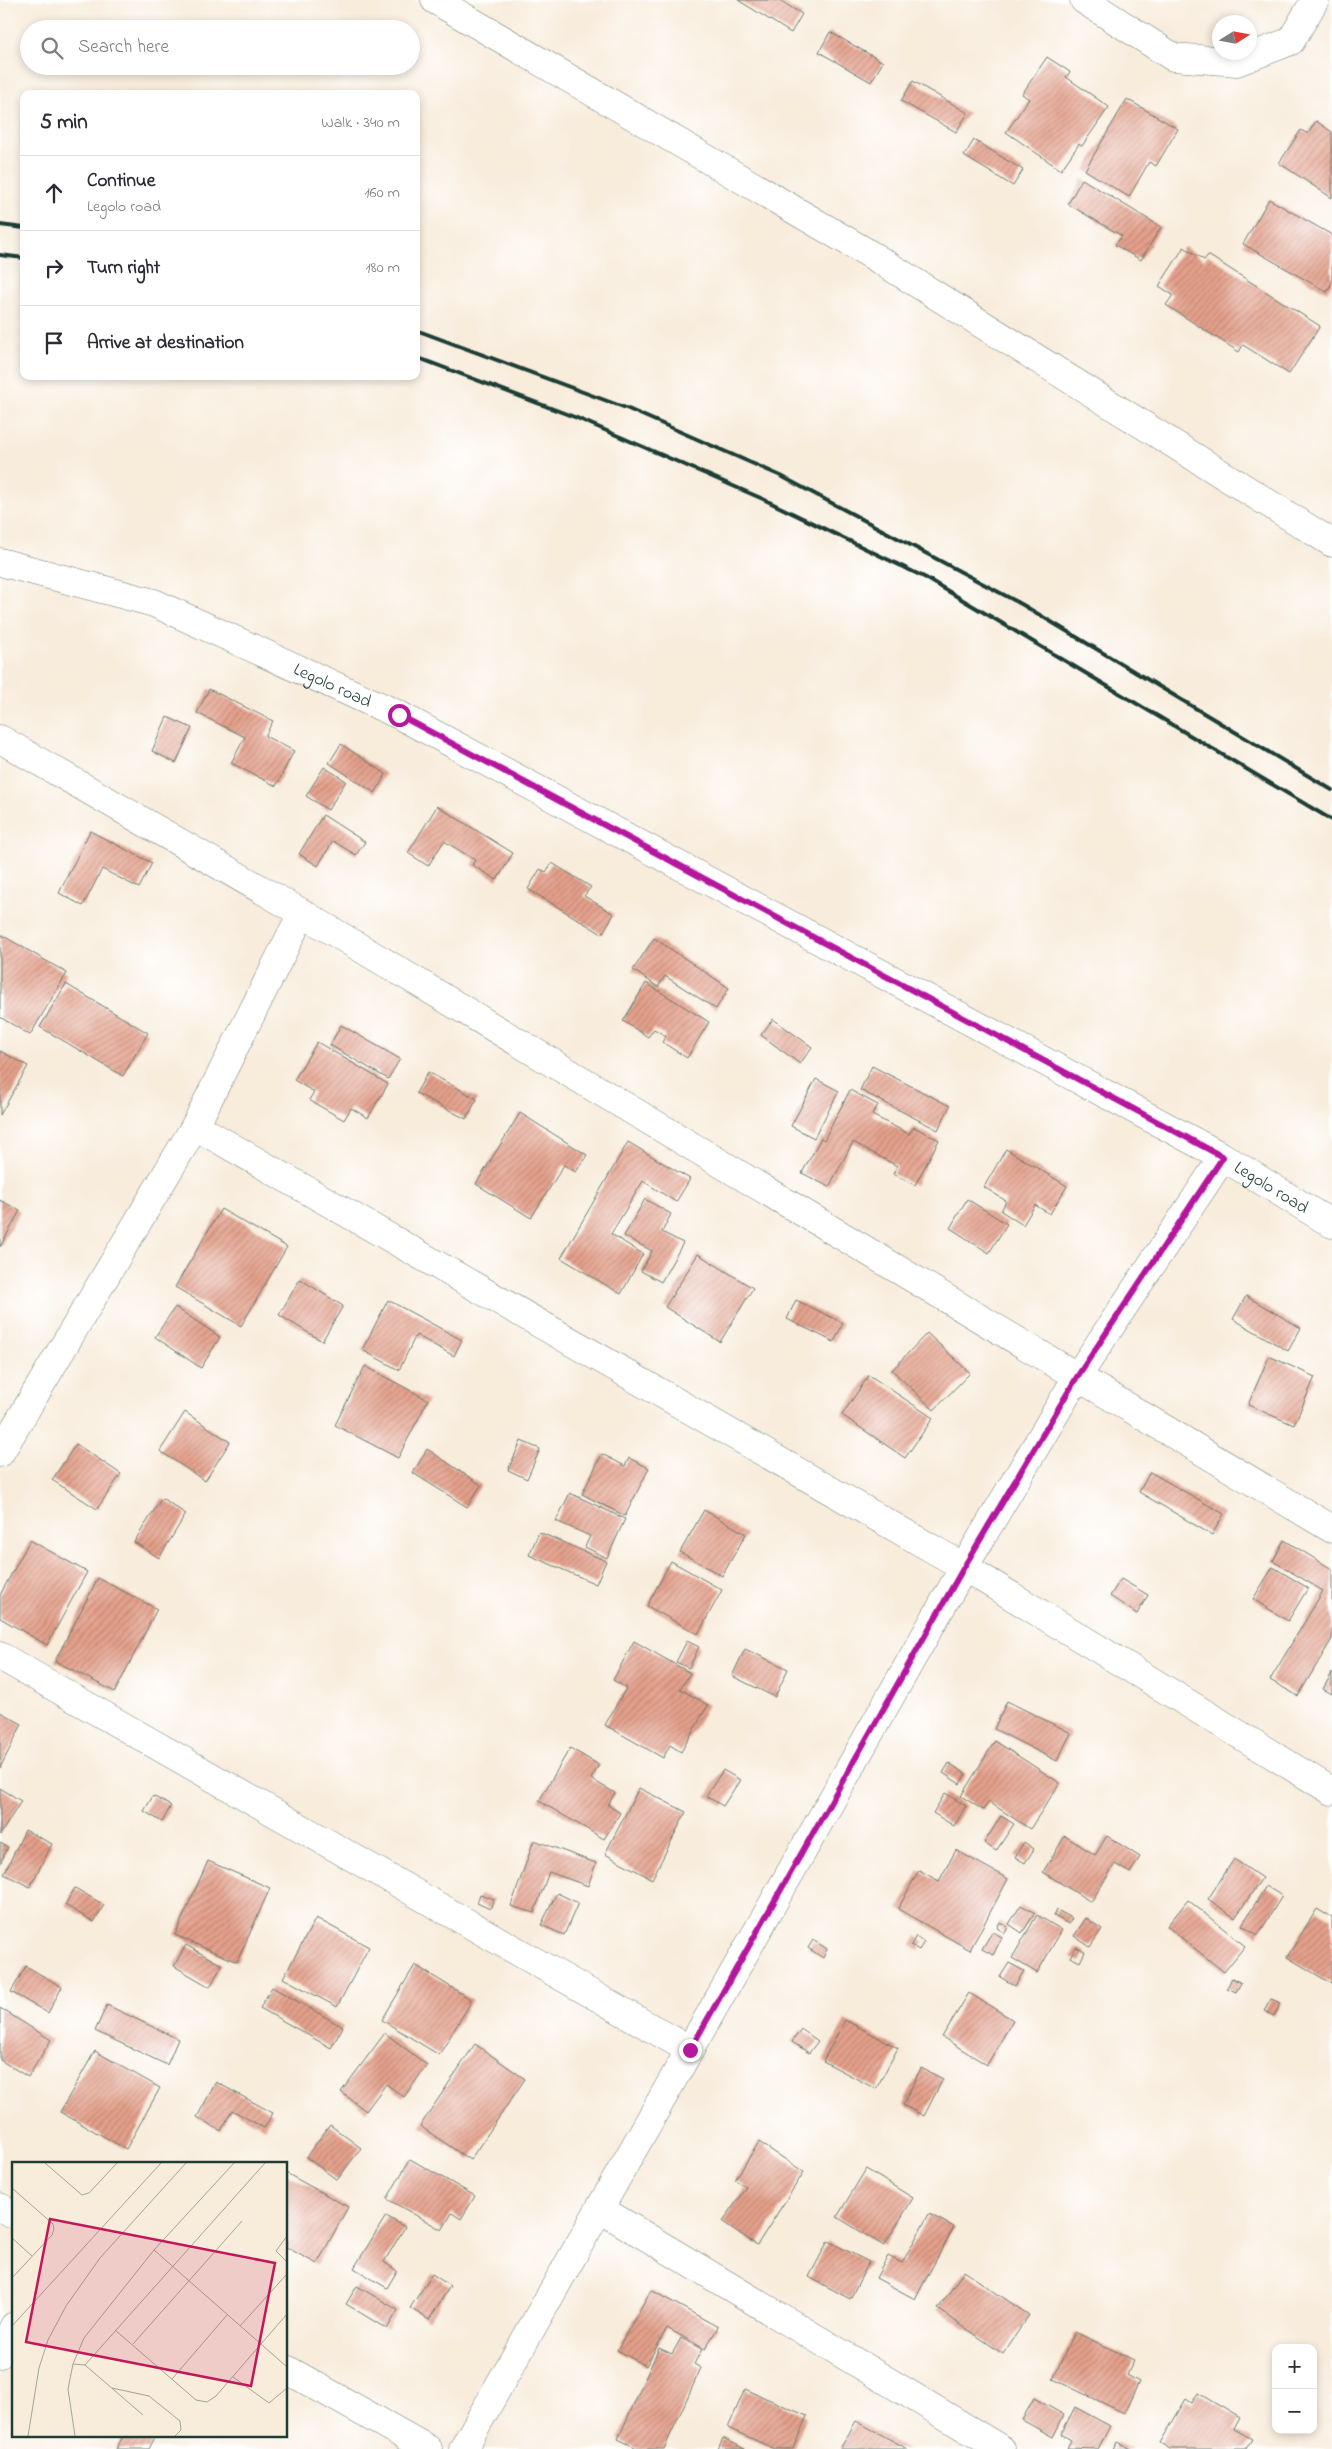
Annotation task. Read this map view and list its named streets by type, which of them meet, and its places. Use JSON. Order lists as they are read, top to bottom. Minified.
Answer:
{"streets":{"street":["Legolo road"]},"north":"right","page":{"search":"Search here","heading":["5 min","Walk · 340 m"],"list":[["Continue","Legolo road","160 m"],["Turn right","180 m"],"Arrive at destination"],"map_buttons":["+","−"]}}
